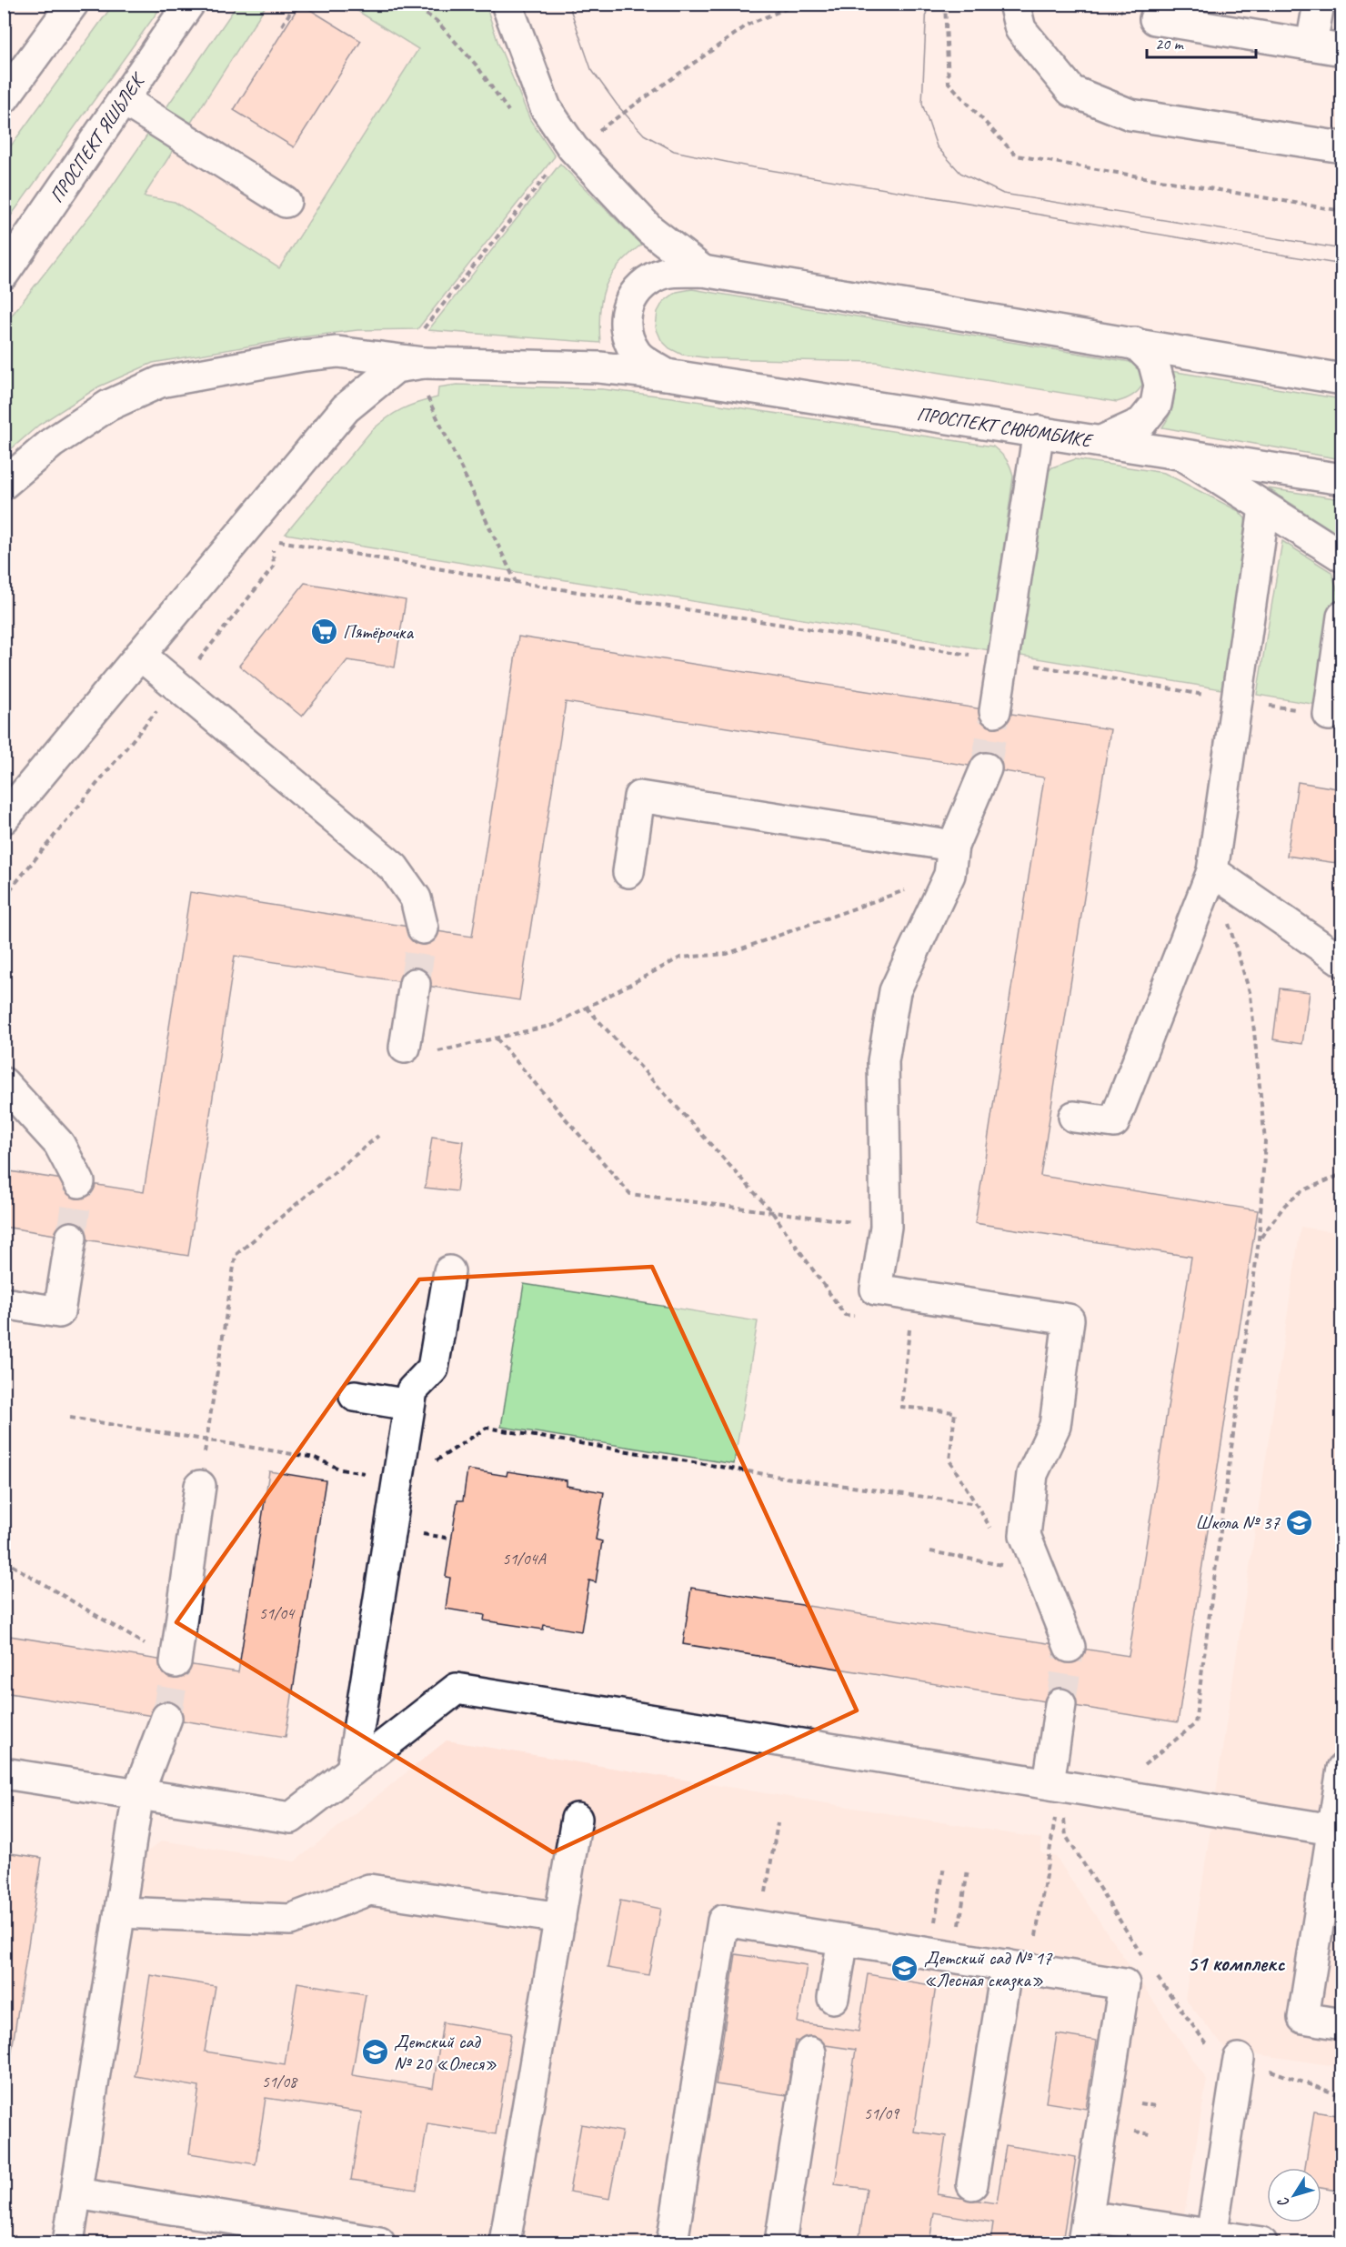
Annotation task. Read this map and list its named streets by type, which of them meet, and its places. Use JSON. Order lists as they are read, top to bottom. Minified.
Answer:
{"streets":{"main road":["ПРОСПЕКТ ЯШЬЛЕК","ПРОСПЕКТ СЮЮМБИКЕ"]},"districts":["51 комплекс"],"places":{"supermarket":["Пятёрочка"],"school or university":["Школа № 37","Детский сад № 17 «Лесная сказка»","Детский сад № 20 «Олеся»"]},"house_numbers":["51/04А","51/04","51/08","51/09"],"scale_bar":"20 m","north":"bottom left"}
